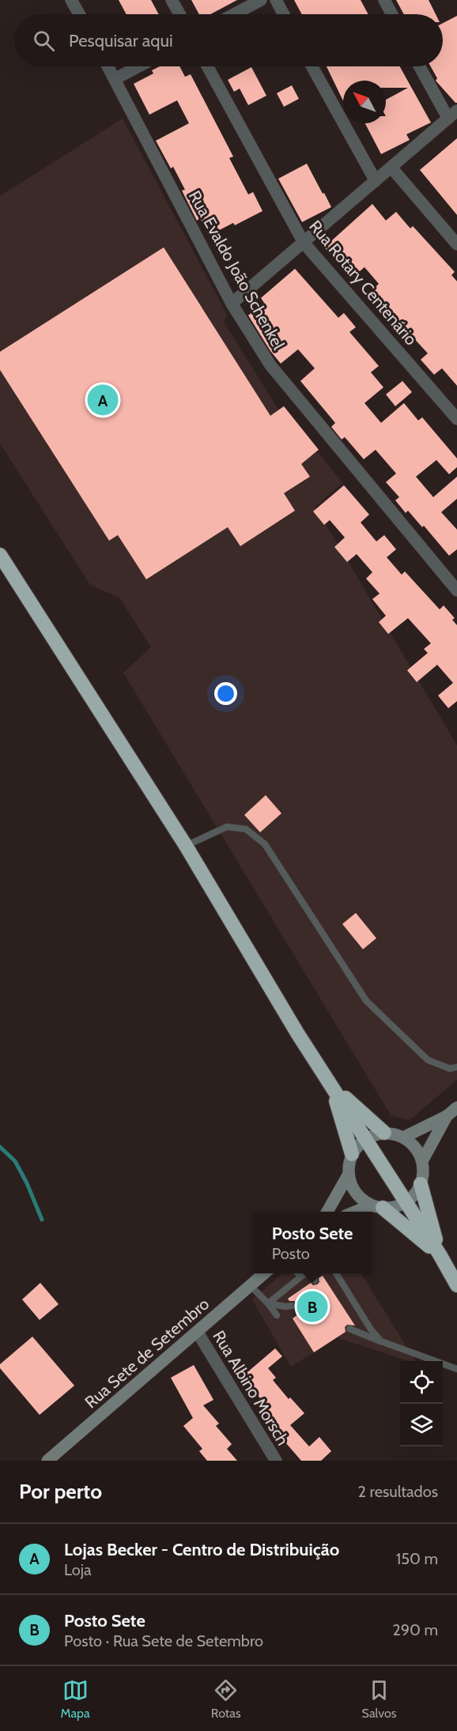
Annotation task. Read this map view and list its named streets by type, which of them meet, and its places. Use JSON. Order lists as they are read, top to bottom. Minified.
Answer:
{"streets":{"main road":["Rua Sete de Setembro"],"street":["Rua Evaldo João Schenkel","Rua Rotary Centenário","Rua Albino Morsch"]},"crossings":[["Rua Sete de Setembro","Rua Albino Morsch"]],"north":"top left","page":{"search":"Pesquisar aqui","pins":["A","B"],"popup":["Posto Sete","Posto"],"heading":["Por perto","2 resultados"],"list":[{"mark":"A","name":"Lojas Becker - Centro de Distribuição","note":"Loja","value":"150 m"},{"mark":"B","name":"Posto Sete","note":"Posto · Rua Sete de Setembro","value":"290 m"}],"nav":["Mapa","Rotas","Salvos"]}}
